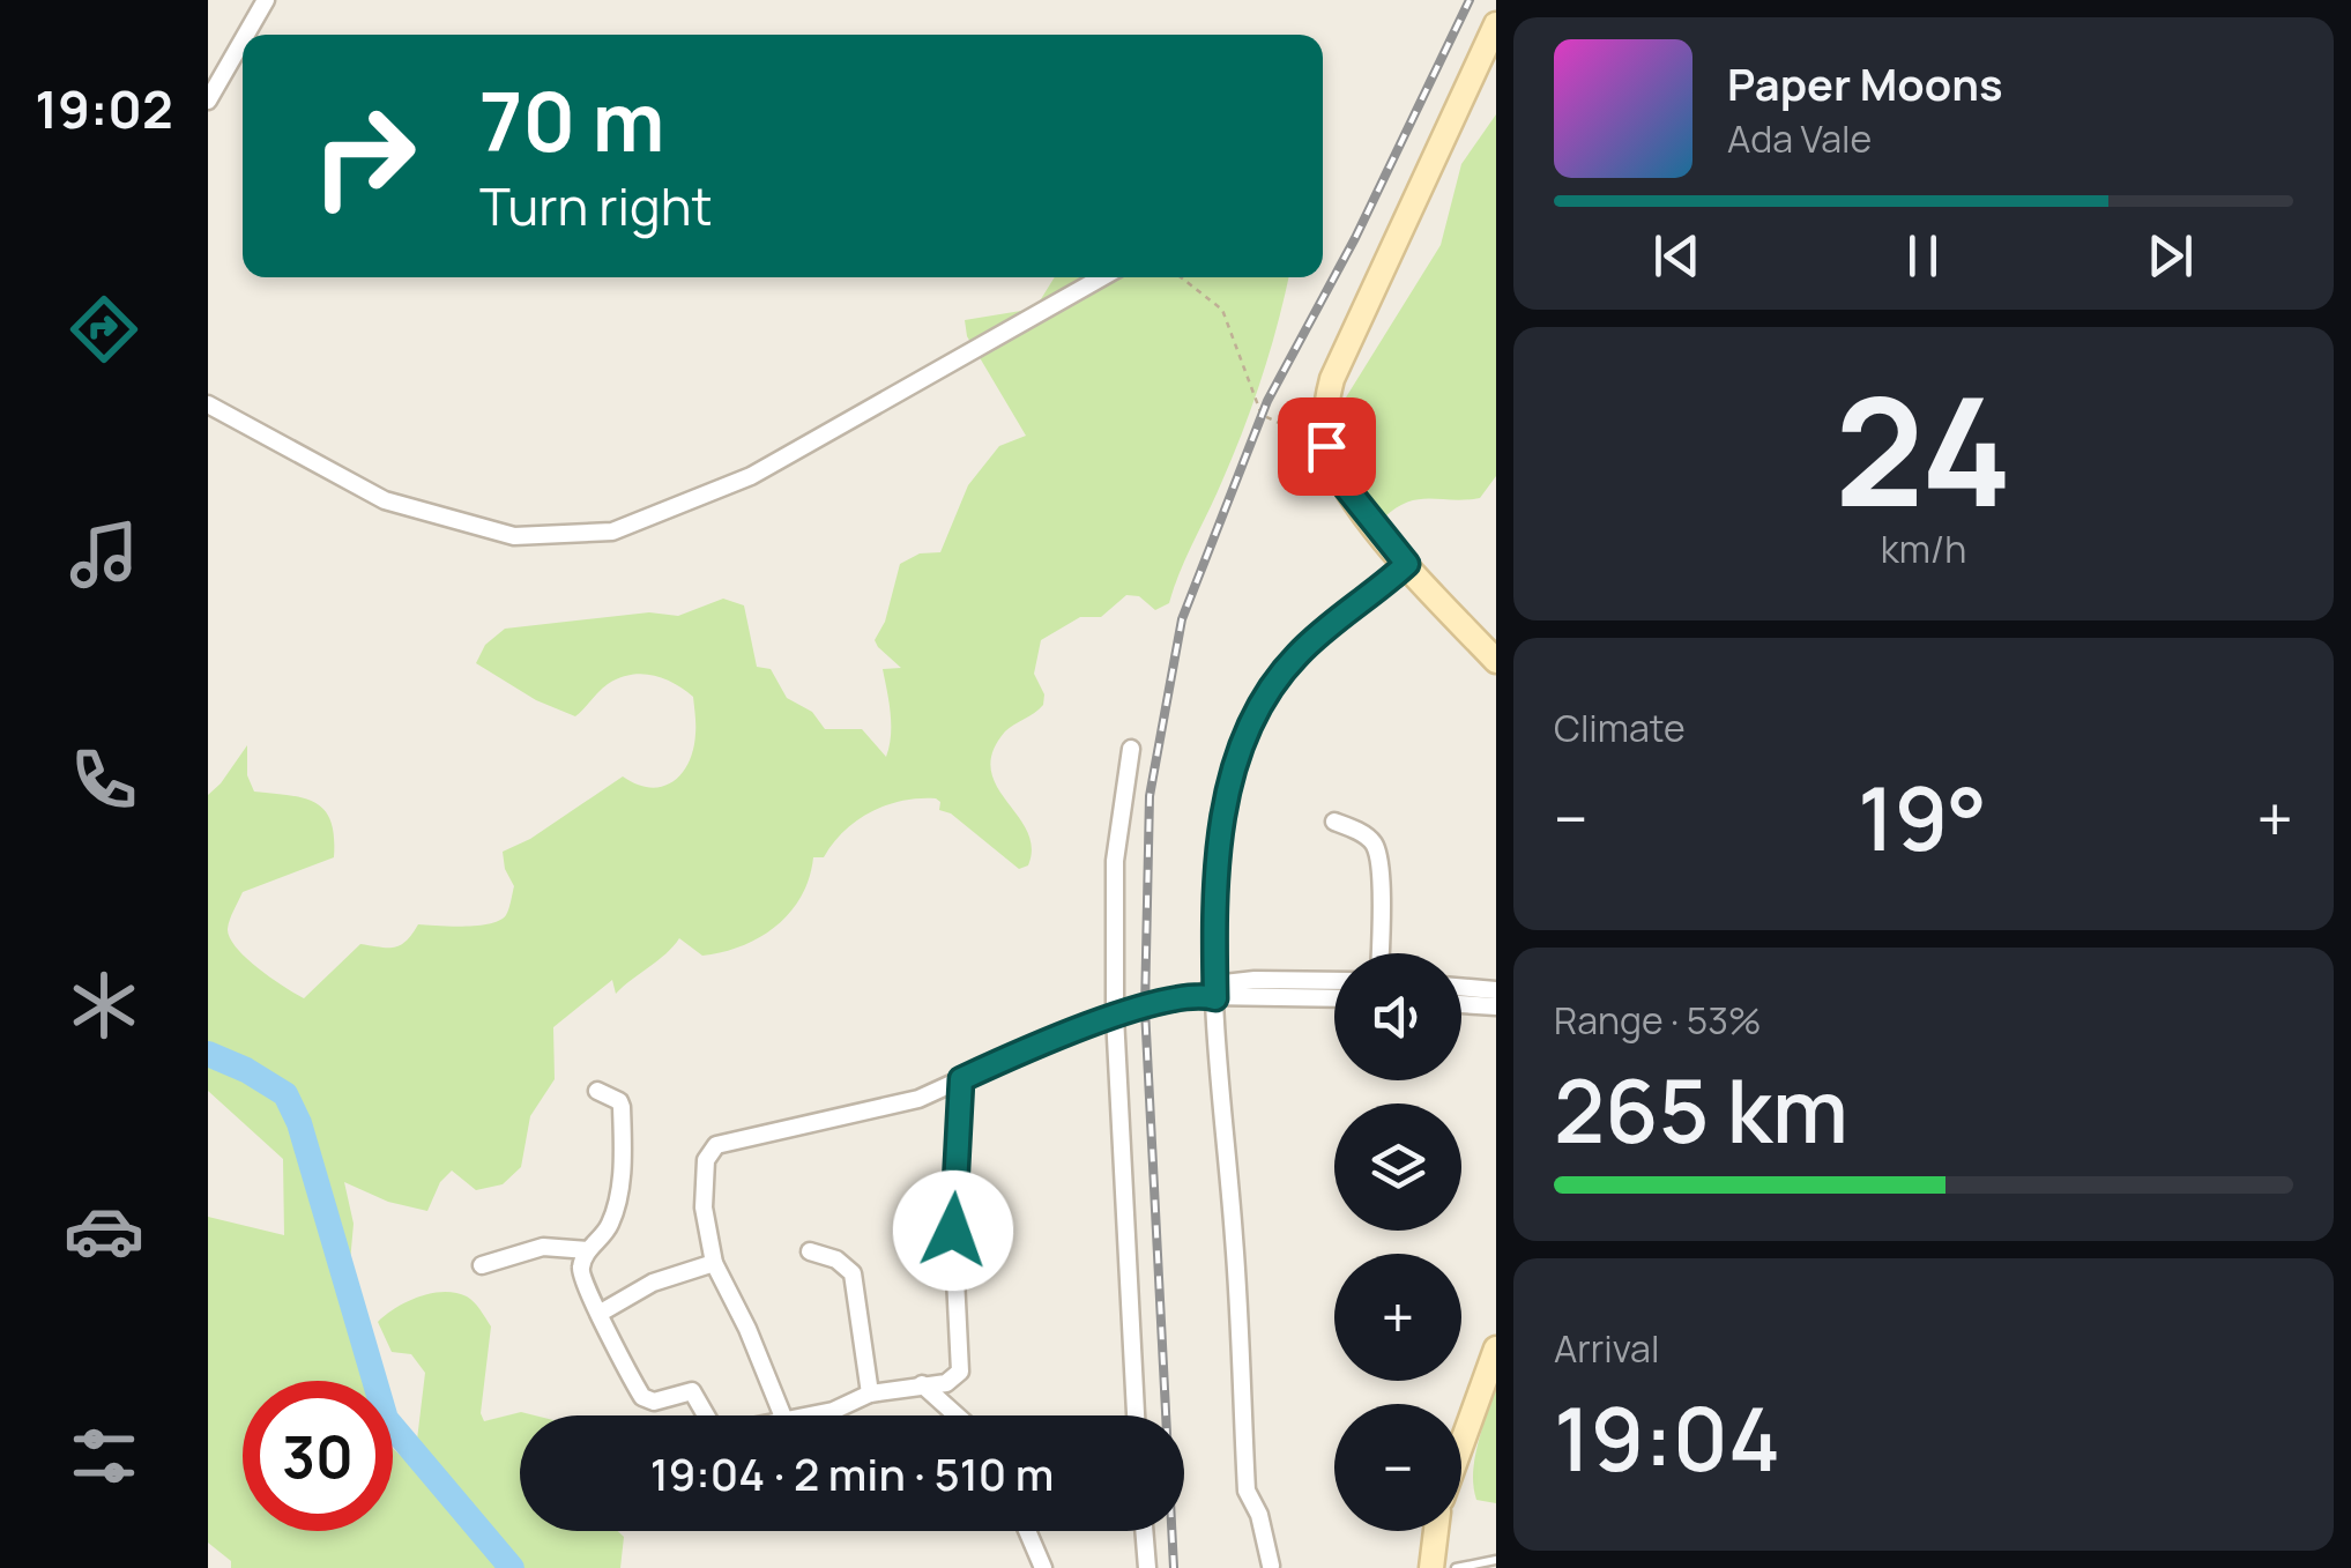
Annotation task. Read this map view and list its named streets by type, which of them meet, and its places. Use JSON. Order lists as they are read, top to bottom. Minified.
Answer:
{"page":{"tabs":"19:02","turn":["70 m","Turn right"],"song":["Paper Moons","Ada Vale"],"tile":[["24","km/h"],"Climate",["Range · 53%","265 km"],["Arrival","19:04"]],"heat":["−","19°","+"],"map_buttons":["+","−"],"limit":"30","trip":"19:04 · 2 min · 510 m"}}
